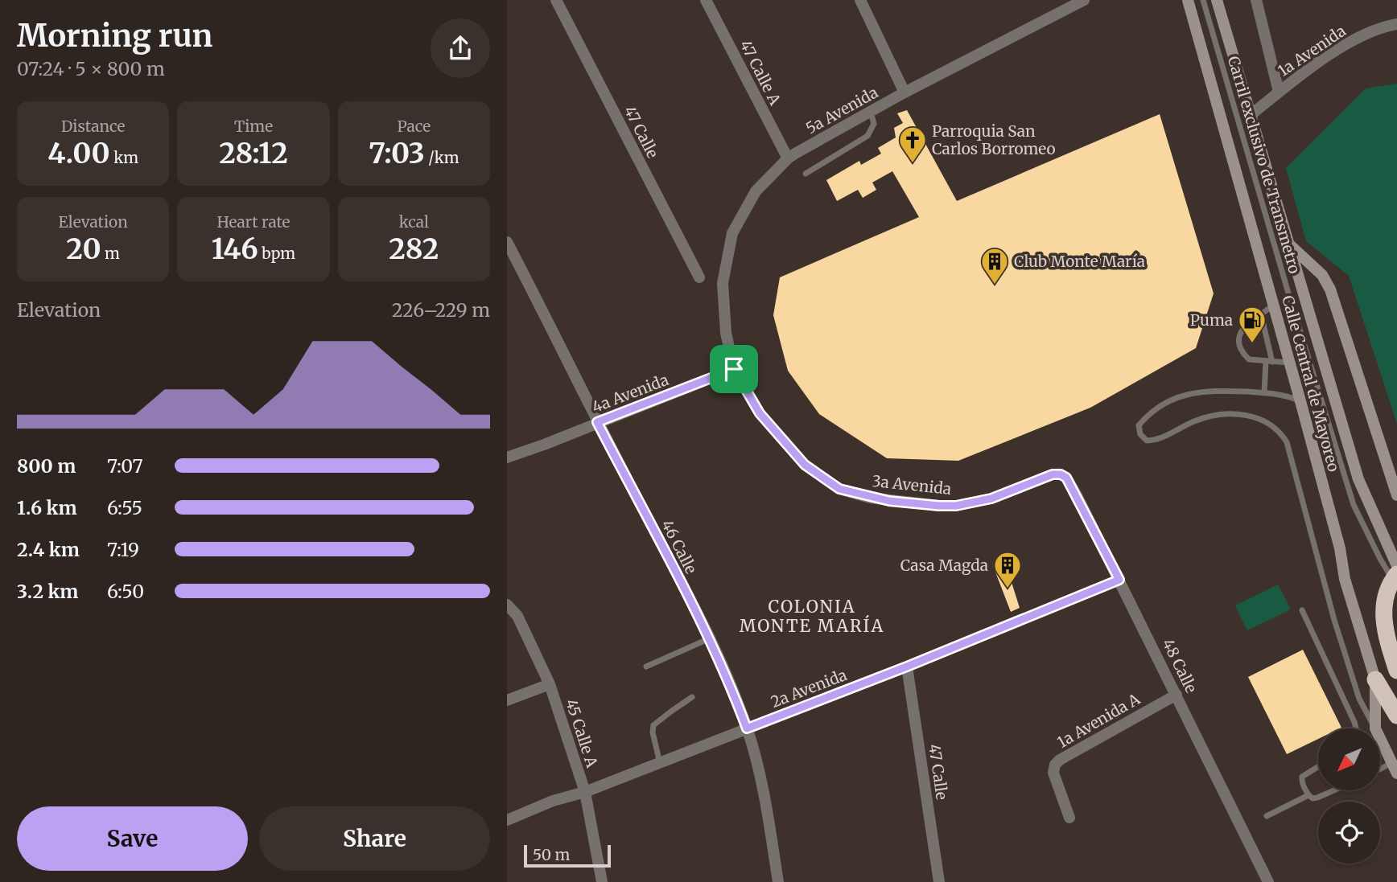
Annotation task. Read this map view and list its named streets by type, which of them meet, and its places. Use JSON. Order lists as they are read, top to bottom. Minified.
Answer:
{"streets":{"main road":["Calle Central de Mayoreo"],"street":["1a Avenida","47 Calle A","5a Avenida","47 Calle","4a Avenida","3a Avenida","46 Calle","48 Calle","2a Avenida","1a Avenida A","45 Calle A"],"lane":["Carril exclusivo de Transmetro"]},"crossings":[["1a Avenida","Calle Central de Mayoreo"],["47 Calle A","5a Avenida"],["5a Avenida","4a Avenida"],["5a Avenida","3a Avenida"],["47 Calle","2a Avenida"],["4a Avenida","3a Avenida"],["4a Avenida","46 Calle"],["3a Avenida","48 Calle"],["46 Calle","2a Avenida"],["48 Calle","2a Avenida"],["48 Calle","1a Avenida A"],["2a Avenida","45 Calle A"]],"districts":["COLONIA MONTE MARÍA"],"places":{"church":["Parroquia San Carlos Borromeo"],"building":["Club Monte María","Casa Magda"],"fuel station":["Puma"]},"scale_bar":"50 m","north":"bottom left","page":{"heading":["Morning run","07:24 · 5 × 800 m"],"stats":[["Distance","4.00 km"],["Time","28:12"],["Pace","7:03 /km"],["Elevation","20 m"],["Heart rate","146 bpm"],["kcal","282"]],"chart":["Elevation","226–229 m"],"list":[{"name":"800 m","note":"7:07"},{"name":"1.6 km","note":"6:55"},{"name":"2.4 km","note":"7:19"},{"name":"3.2 km","note":"6:50"}],"buttons":["Save","Share"],"scale":"50 m"}}
